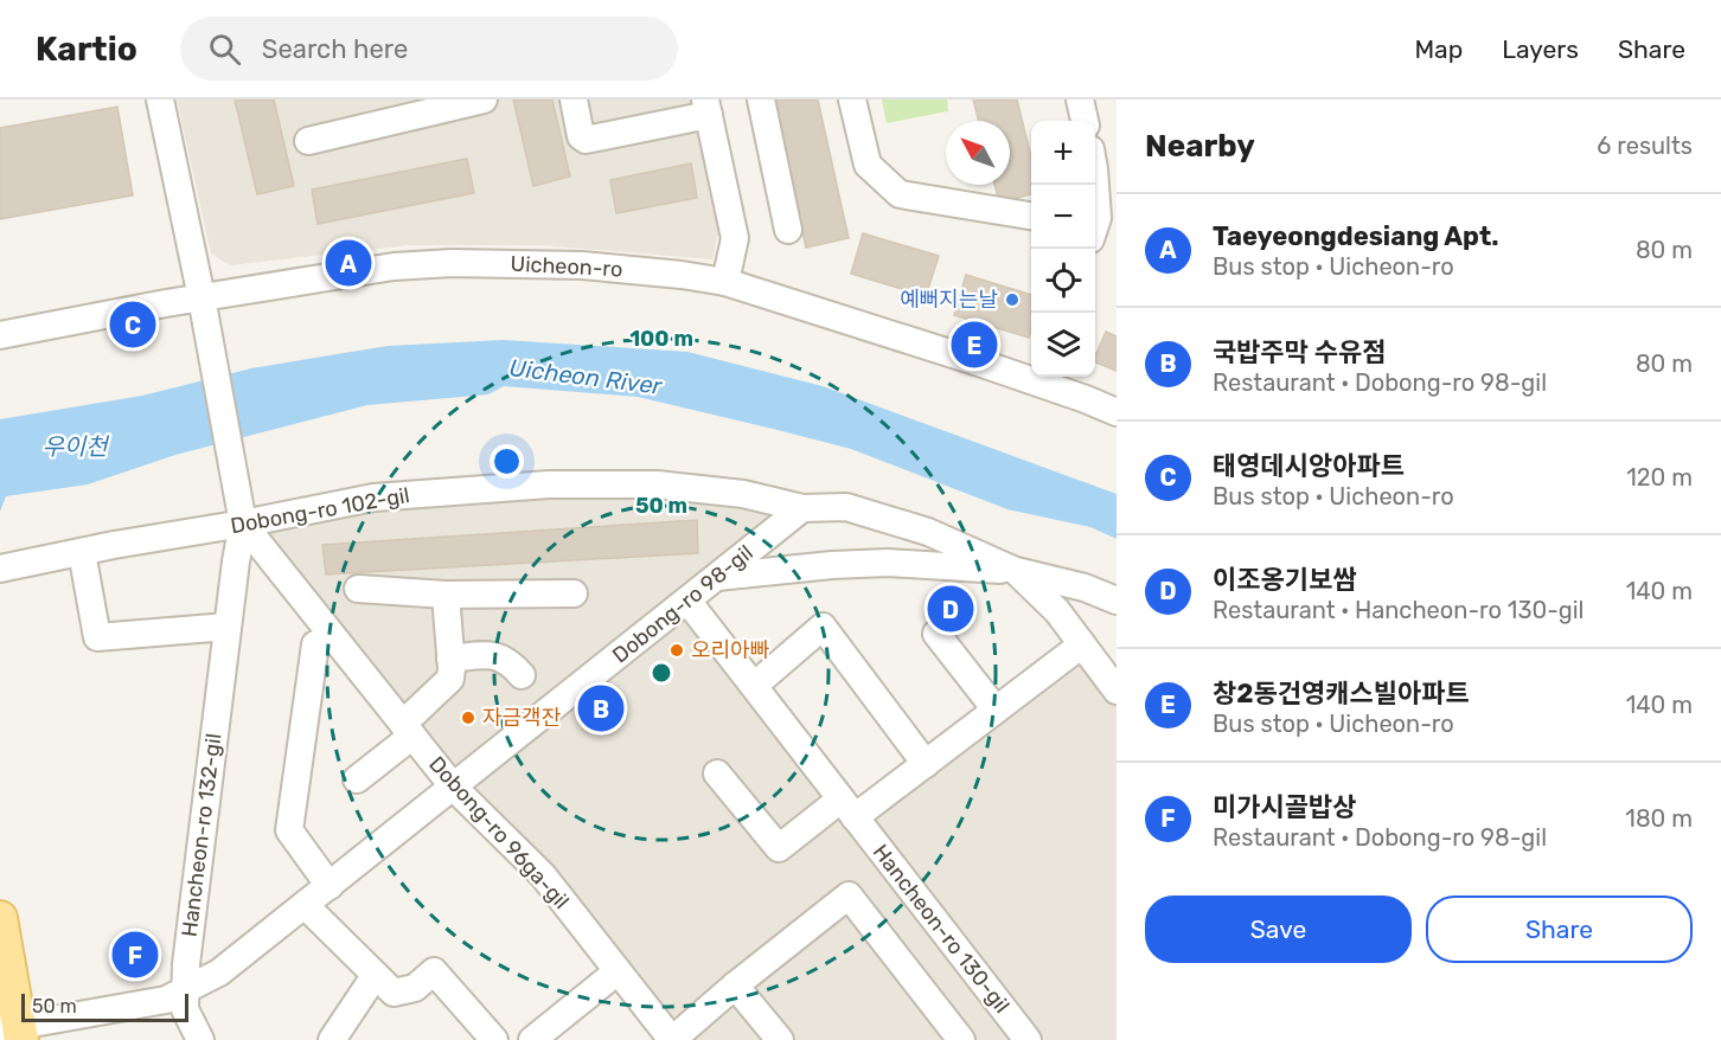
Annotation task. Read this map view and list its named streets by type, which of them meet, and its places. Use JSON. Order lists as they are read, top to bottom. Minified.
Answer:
{"streets":{"street":["Uicheon-ro","Dobong-ro 102-gil","Dobong-ro 98-gil","Dobong-ro 96ga-gil","Hancheon-ro 132-gil","Hancheon-ro 130-gil"]},"crossings":[["Dobong-ro 102-gil","Dobong-ro 98-gil"],["Dobong-ro 102-gil","Dobong-ro 96ga-gil"],["Dobong-ro 102-gil","Hancheon-ro 132-gil"],["Dobong-ro 98-gil","Dobong-ro 96ga-gil"],["Dobong-ro 98-gil","Hancheon-ro 132-gil"],["Dobong-ro 98-gil","Hancheon-ro 130-gil"],["Dobong-ro 96ga-gil","Hancheon-ro 132-gil"]],"water":["Uicheon River","우이천"],"places":["예뻐지는날","오리아빠","자금객잔"],"scale_bar":"50 m","north":"top left","page":{"header":"Kartio","search":"Search here","nav":["Map","Layers","Share"],"heading":["Nearby","6 results"],"map_buttons":["+","−"],"list":[{"mark":"A","name":"Taeyeongdesiang Apt.","note":"Bus stop · Uicheon-ro","value":"80 m"},{"mark":"B","name":"국밥주막 수유점","note":"Restaurant · Dobong-ro 98-gil","value":"80 m"},{"mark":"C","name":"태영데시앙아파트","note":"Bus stop · Uicheon-ro","value":"120 m"},{"mark":"D","name":"이조옹기보쌈","note":"Restaurant · Hancheon-ro 130-gil","value":"140 m"},{"mark":"E","name":"창2동건영캐스빌아파트","note":"Bus stop · Uicheon-ro","value":"140 m"},{"mark":"F","name":"미가시골밥상","note":"Restaurant · Dobong-ro 98-gil","value":"180 m"}],"pins":["A","C","E","D","B","F"],"buttons":["Save","Share"],"scale":"50 m"},"rings":["100 m","50 m"]}
